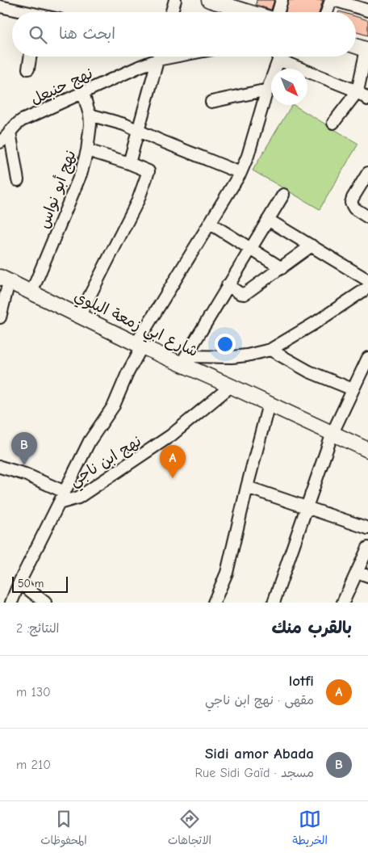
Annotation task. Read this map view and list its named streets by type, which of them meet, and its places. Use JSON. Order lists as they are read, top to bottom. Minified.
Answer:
{"streets":{"main road":["شارع ابي زمعة البلوي"],"street":["نهج حنبعل","نهج أبو نواس","نهج ابن ناجي"]},"crossings":[["نهج حنبعل","نهج أبو نواس"],["نهج أبو نواس","شارع ابي زمعة البلوي"],["شارع ابي زمعة البلوي","نهج ابن ناجي"]],"scale_bar":"50 m","north":"bottom right","page":{"search":"ابحث هنا","pins":["B","A"],"scale":"50 m","heading":["بالقرب منك","النتائج: 2"],"list":[{"mark":"A","name":"lotfi","note":"مقهى · نهج ابن ناجي","value":"130 m"},{"mark":"B","name":"Sidi amor Abada","note":"مسجد · Rue Sidi Gaïd","value":"210 m"}],"nav":["الخريطة","الاتجاهات","المحفوظات"]}}
